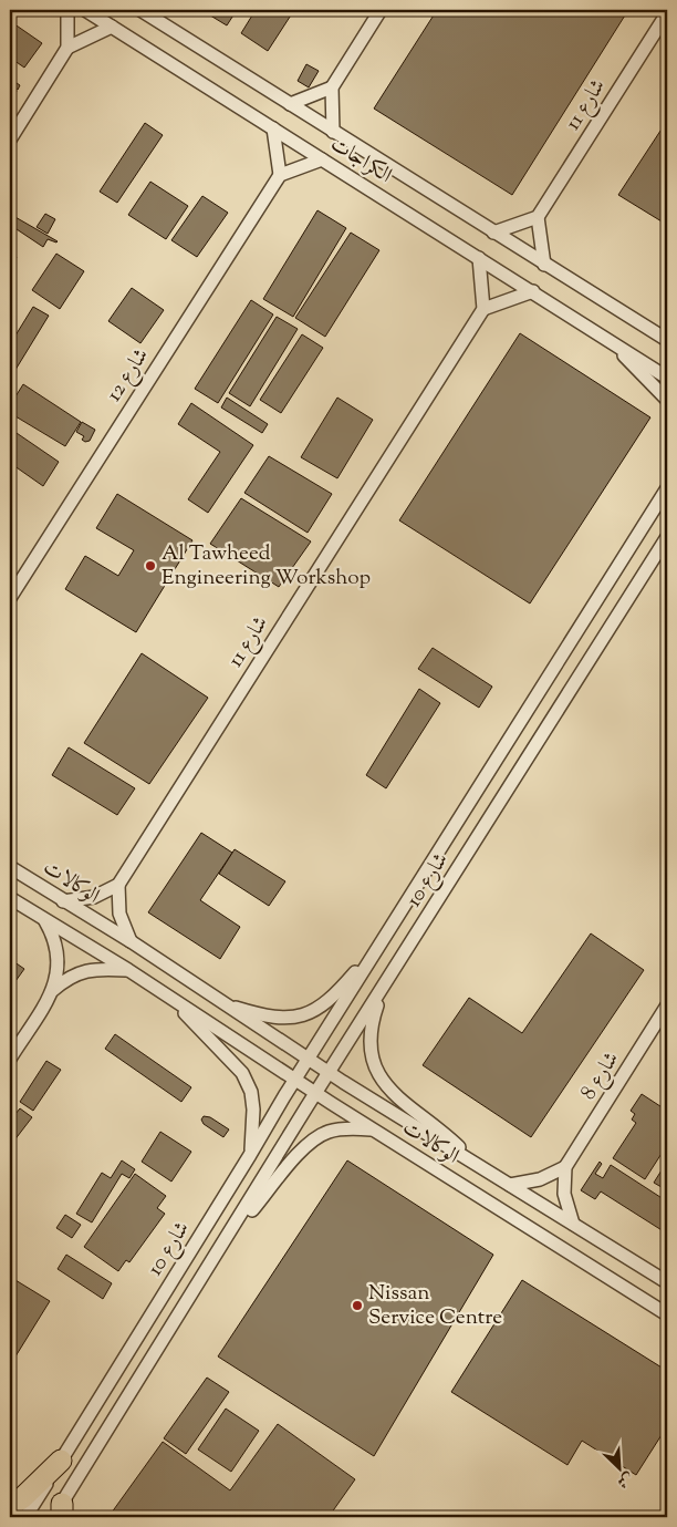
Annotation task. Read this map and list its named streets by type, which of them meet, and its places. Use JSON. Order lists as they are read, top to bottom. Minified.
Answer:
{"streets":{"street":["شارع 11","الكراجات","شارع 12","شارع 10","الوكالات","شارع 8"]},"crossings":[["شارع 10","الوكالات"],["الوكالات","شارع 8"]],"places":["Al Tawheed Engineering Workshop","Nissan Service Centre"],"north":"bottom right"}
